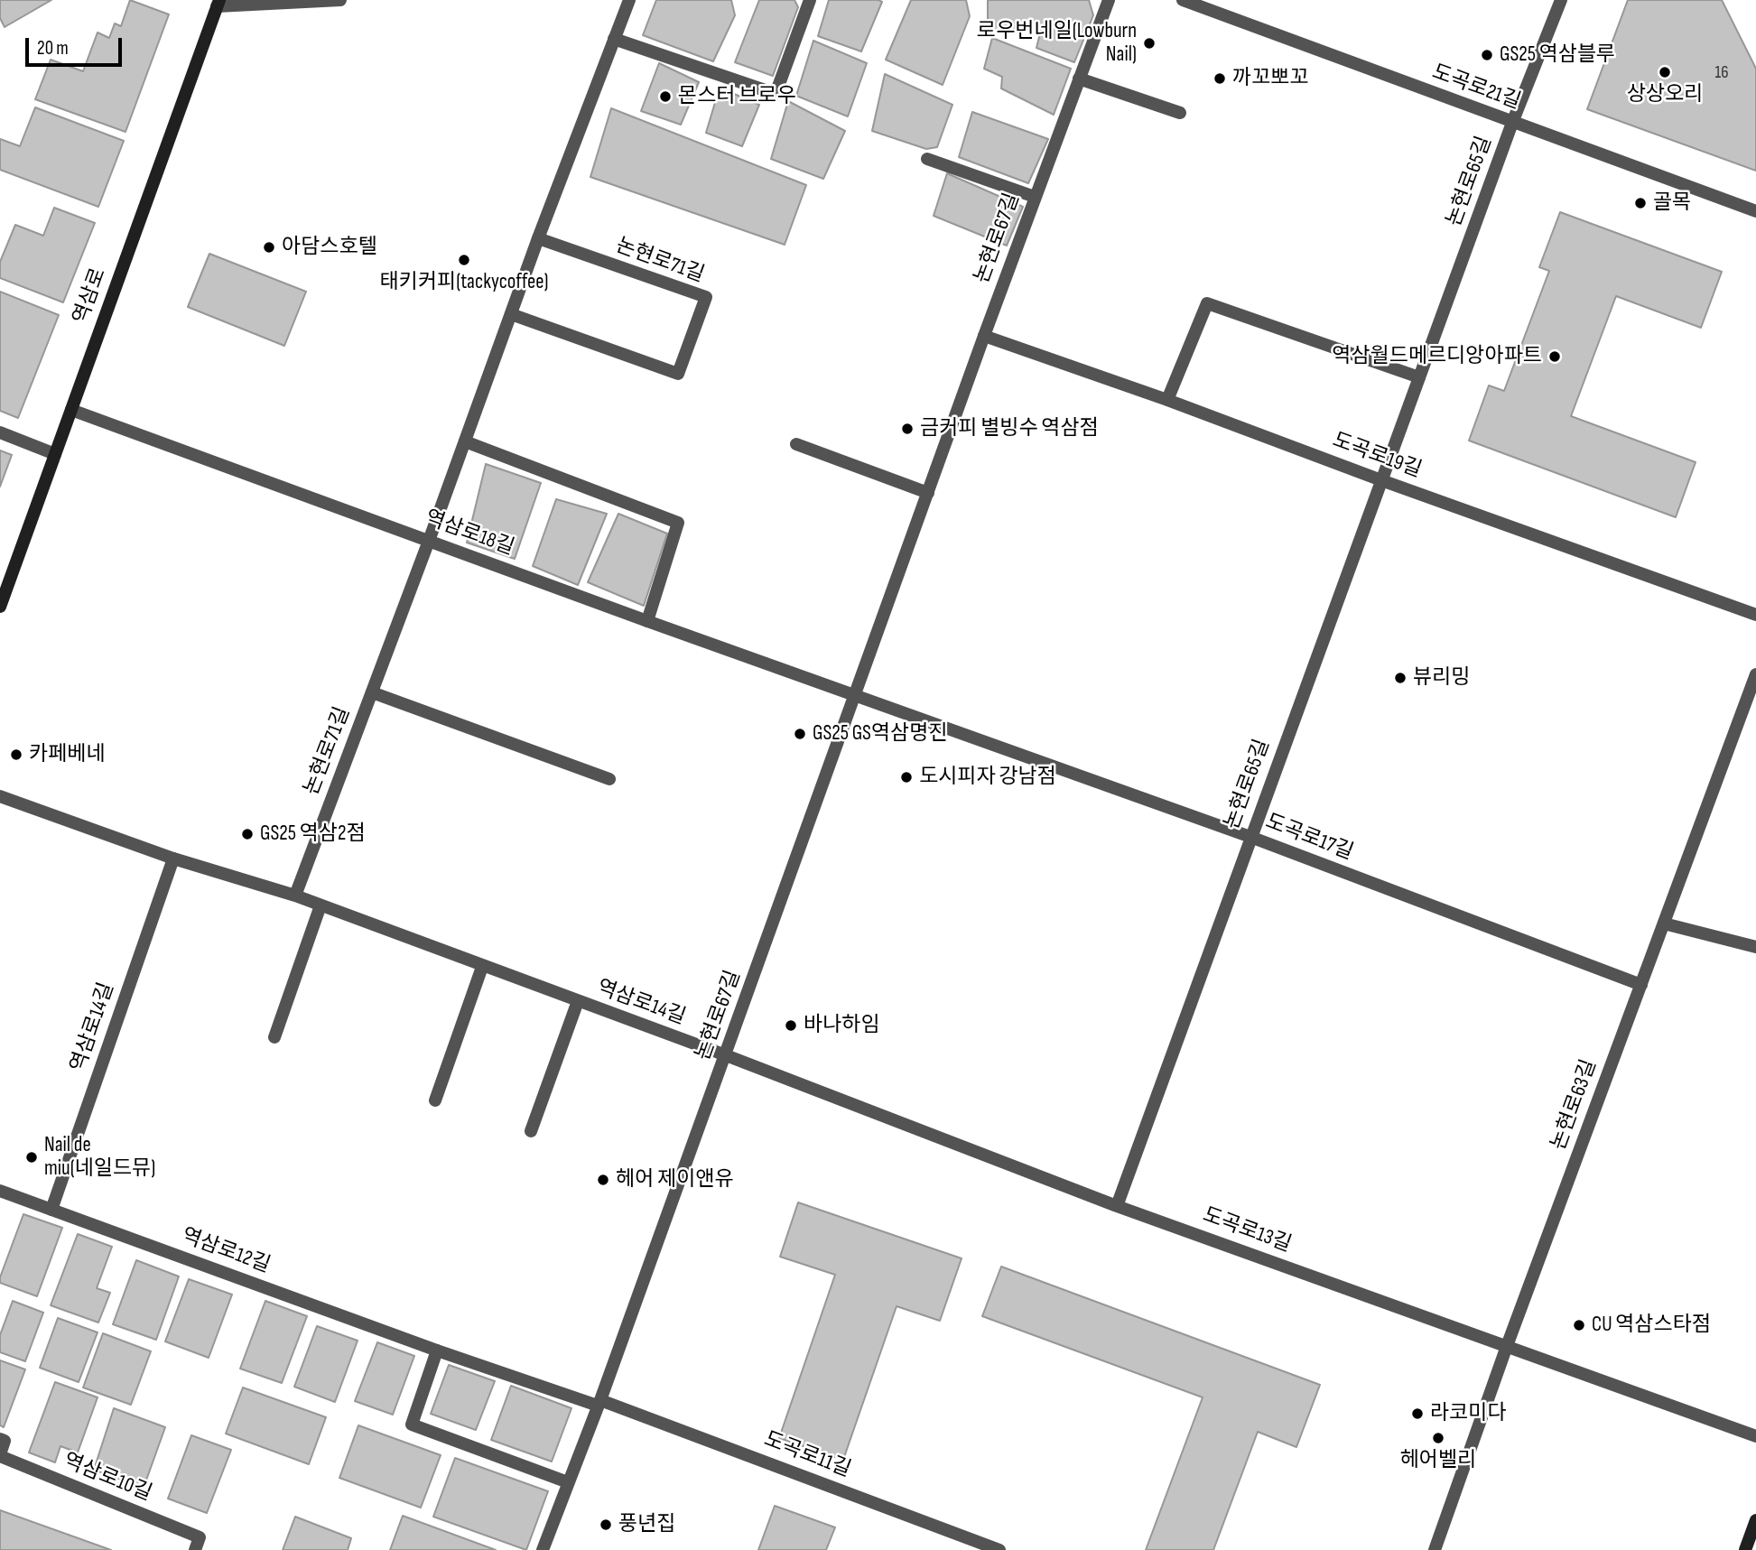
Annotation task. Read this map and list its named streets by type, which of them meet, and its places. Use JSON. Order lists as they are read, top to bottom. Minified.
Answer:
{"streets":{"main road":["역삼로"],"street":["도곡로21길","논현로65길","논현로67길","논현로71길","도곡로19길","역삼로18길","도곡로17길","역삼로14길","논현로63길","도곡로13길","역삼로12길","도곡로11길","역삼로10길"]},"crossings":[["도곡로21길","논현로65길"],["논현로65길","도곡로19길"],["논현로65길","도곡로17길"],["논현로65길","도곡로13길"],["논현로67길","도곡로19길"],["논현로67길","역삼로18길"],["논현로67길","도곡로17길"],["논현로67길","역삼로14길"],["논현로67길","도곡로13길"],["논현로67길","역삼로12길"],["논현로67길","도곡로11길"],["논현로71길","역삼로18길"],["논현로71길","역삼로14길"],["역삼로","역삼로18길"],["역삼로18길","도곡로17길"],["도곡로17길","논현로63길"],["역삼로14길","도곡로13길"],["역삼로14길","역삼로12길"],["논현로63길","도곡로13길"],["역삼로12길","도곡로11길"]],"places":["로우번네일(Lowburn Nail)","GS25 역삼블루","상상오리","까꼬뽀꼬","몬스터 브로우","골목","아담스호텔","태키커피(tackycoffee)","역삼월드메르디앙아파트","금커피 별빙수 역삼점","뷰리밍","GS25 GS역삼명진","카페베네","도시피자 강남점","GS25 역삼2점","바나하임","Nail de miu(네일드뮤)","헤어 제이앤유","CU 역삼스타점","라코미다","헤어벨리","풍년집"],"house_numbers":["16"],"scale_bar":"20 m"}
